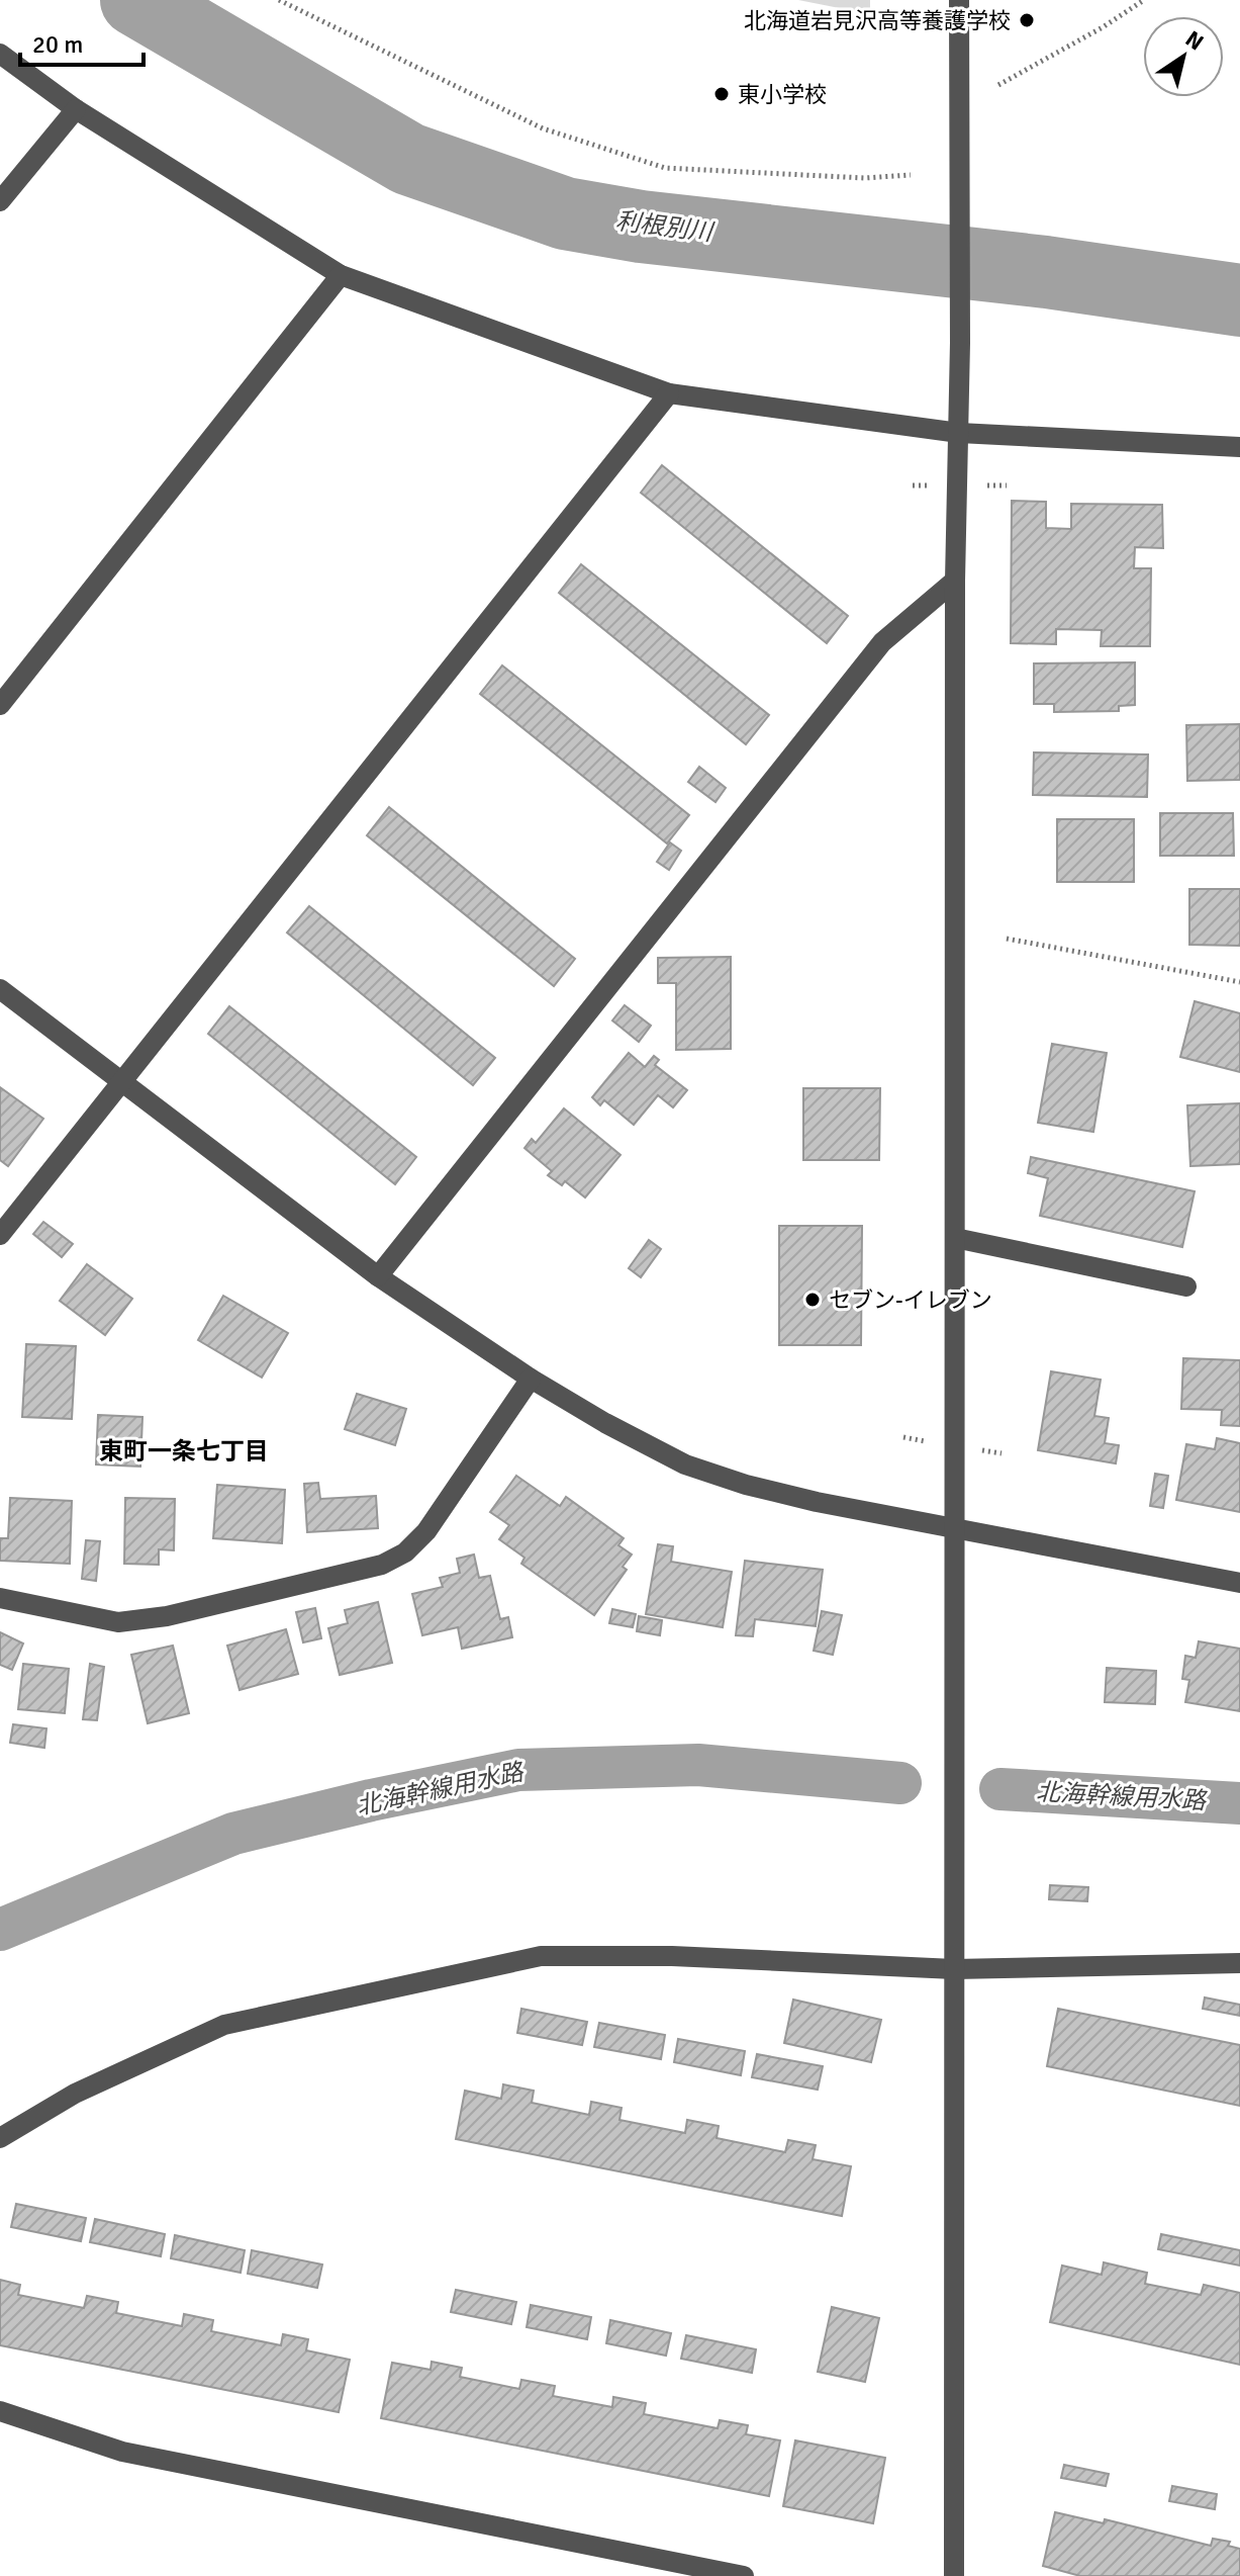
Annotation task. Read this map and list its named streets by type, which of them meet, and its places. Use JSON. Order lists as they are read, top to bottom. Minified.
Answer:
{"districts":["東町一条七丁目"],"water":["利根別川","北海幹線用水路"],"places":["北海道岩見沢高等養護学校","東小学校","セブン-イレブン"],"scale_bar":"20 m","north":"top right"}
